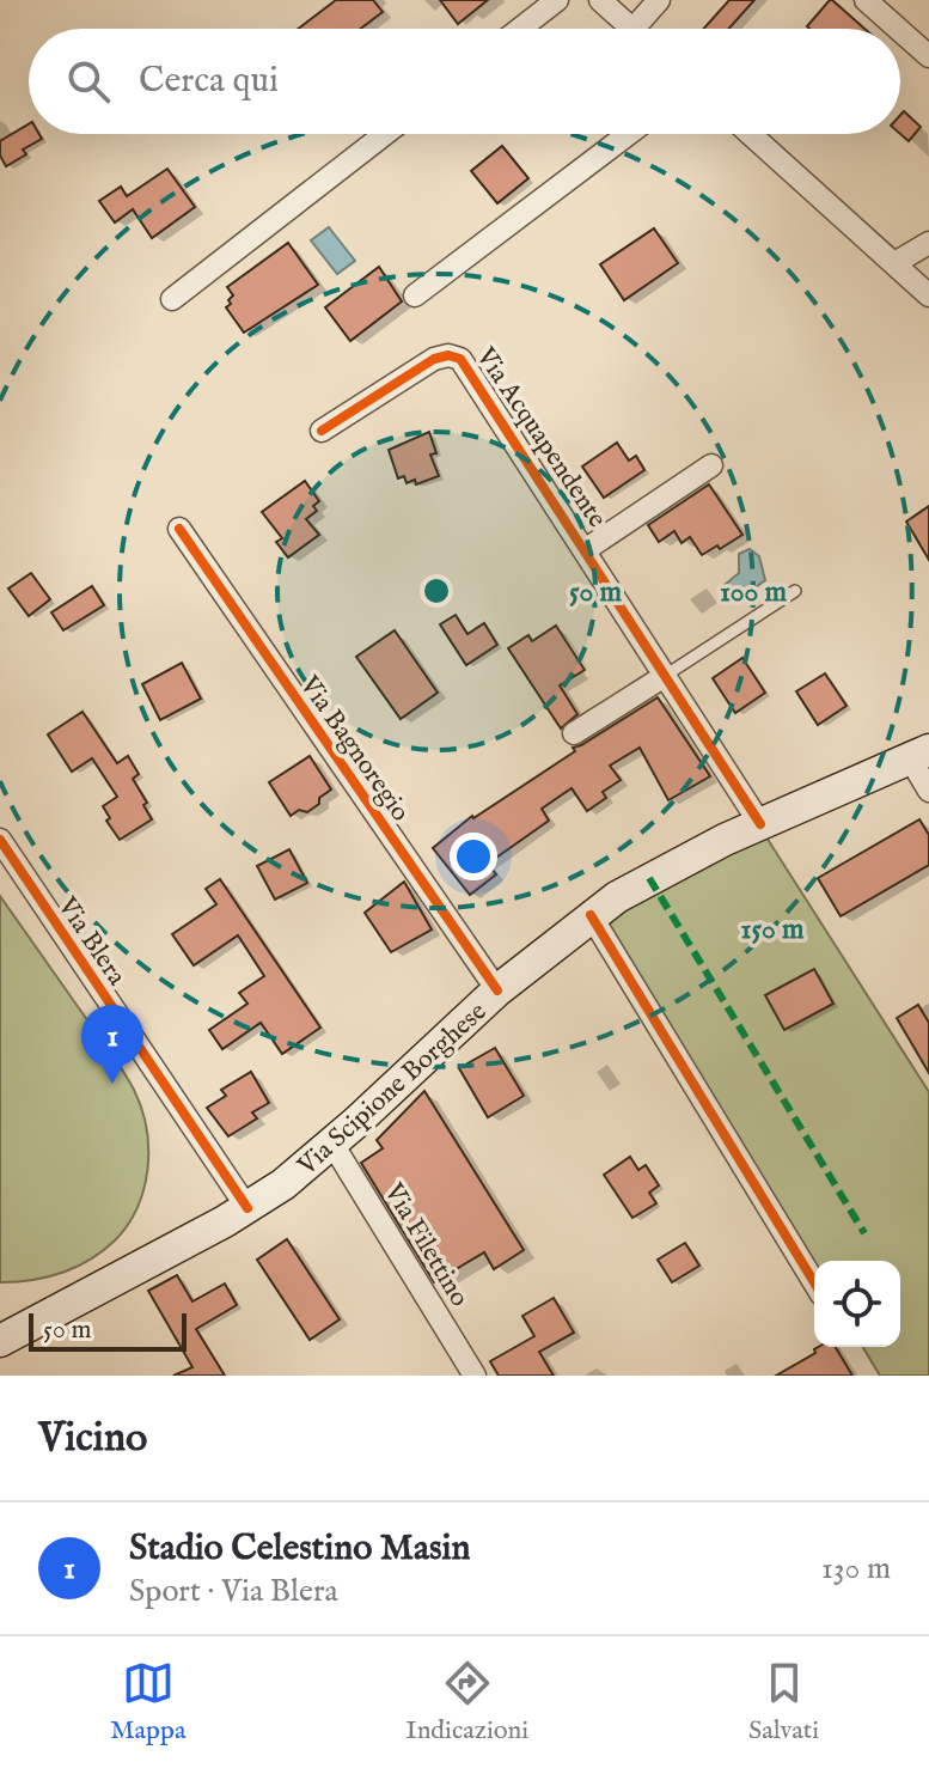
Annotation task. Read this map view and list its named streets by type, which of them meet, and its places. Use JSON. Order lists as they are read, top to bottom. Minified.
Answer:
{"streets":{"main road":["Via Scipione Borghese"],"street":["Via Acquapendente","Via Bagnoregio","Via Blera","Via Filettino"]},"crossings":[["Via Acquapendente","Via Scipione Borghese"],["Via Bagnoregio","Via Scipione Borghese"],["Via Blera","Via Scipione Borghese"],["Via Scipione Borghese","Via Filettino"]],"scale_bar":"50 m","page":{"search":"Cerca qui","pins":"1","scale":"50 m","heading":"Vicino","list":[{"mark":"1","name":"Stadio Celestino Masin","note":"Sport · Via Blera","value":"130 m"}],"nav":["Mappa","Indicazioni","Salvati"]},"rings":["50 m","100 m","150 m"]}
